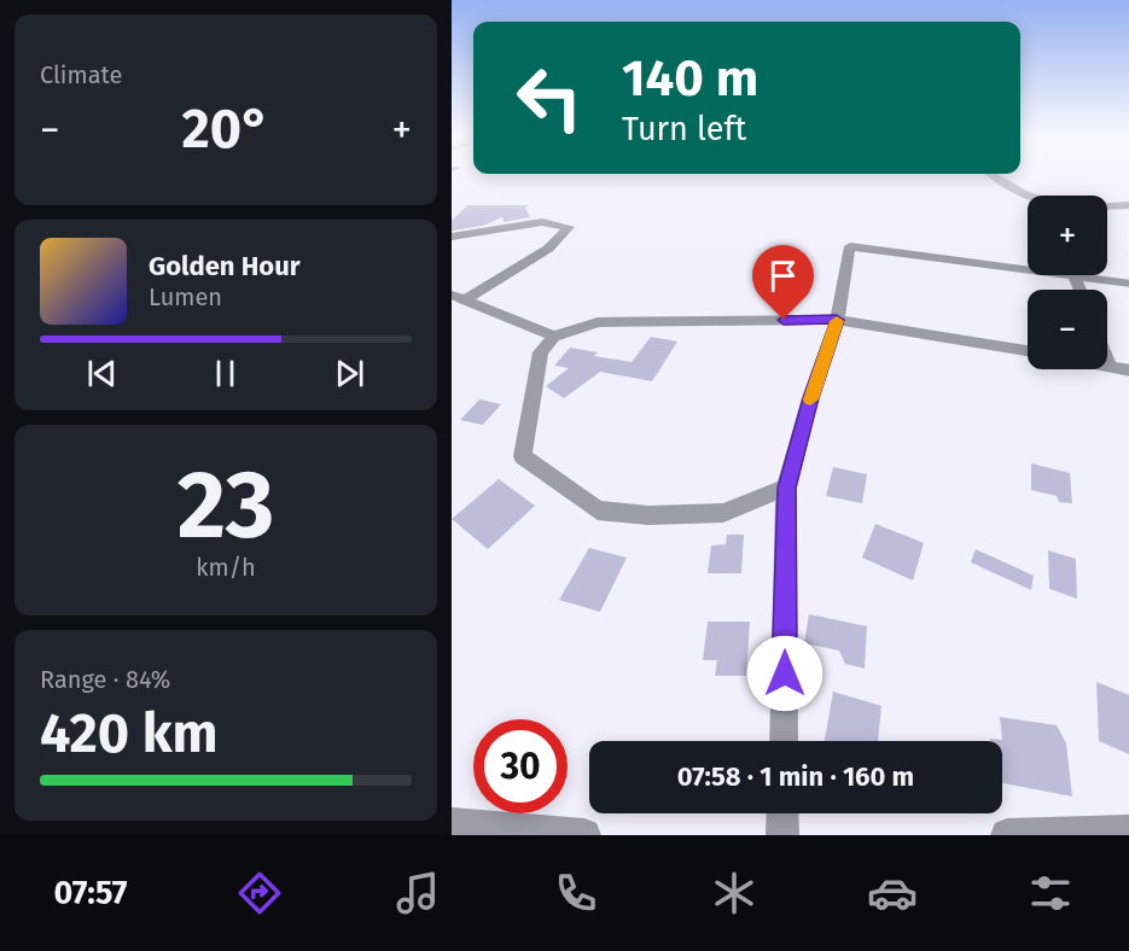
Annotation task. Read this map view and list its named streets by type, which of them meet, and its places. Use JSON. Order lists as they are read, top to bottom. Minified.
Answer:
{"page":{"tile":["Climate",["23","km/h"],["Range · 84%","420 km"]],"turn":["140 m","Turn left"],"heat":["−","20°","+"],"map_buttons":["+","−"],"song":["Golden Hour","Lumen"],"limit":"30","trip":"07:58 · 1 min · 160 m","tabs":"07:57"}}
